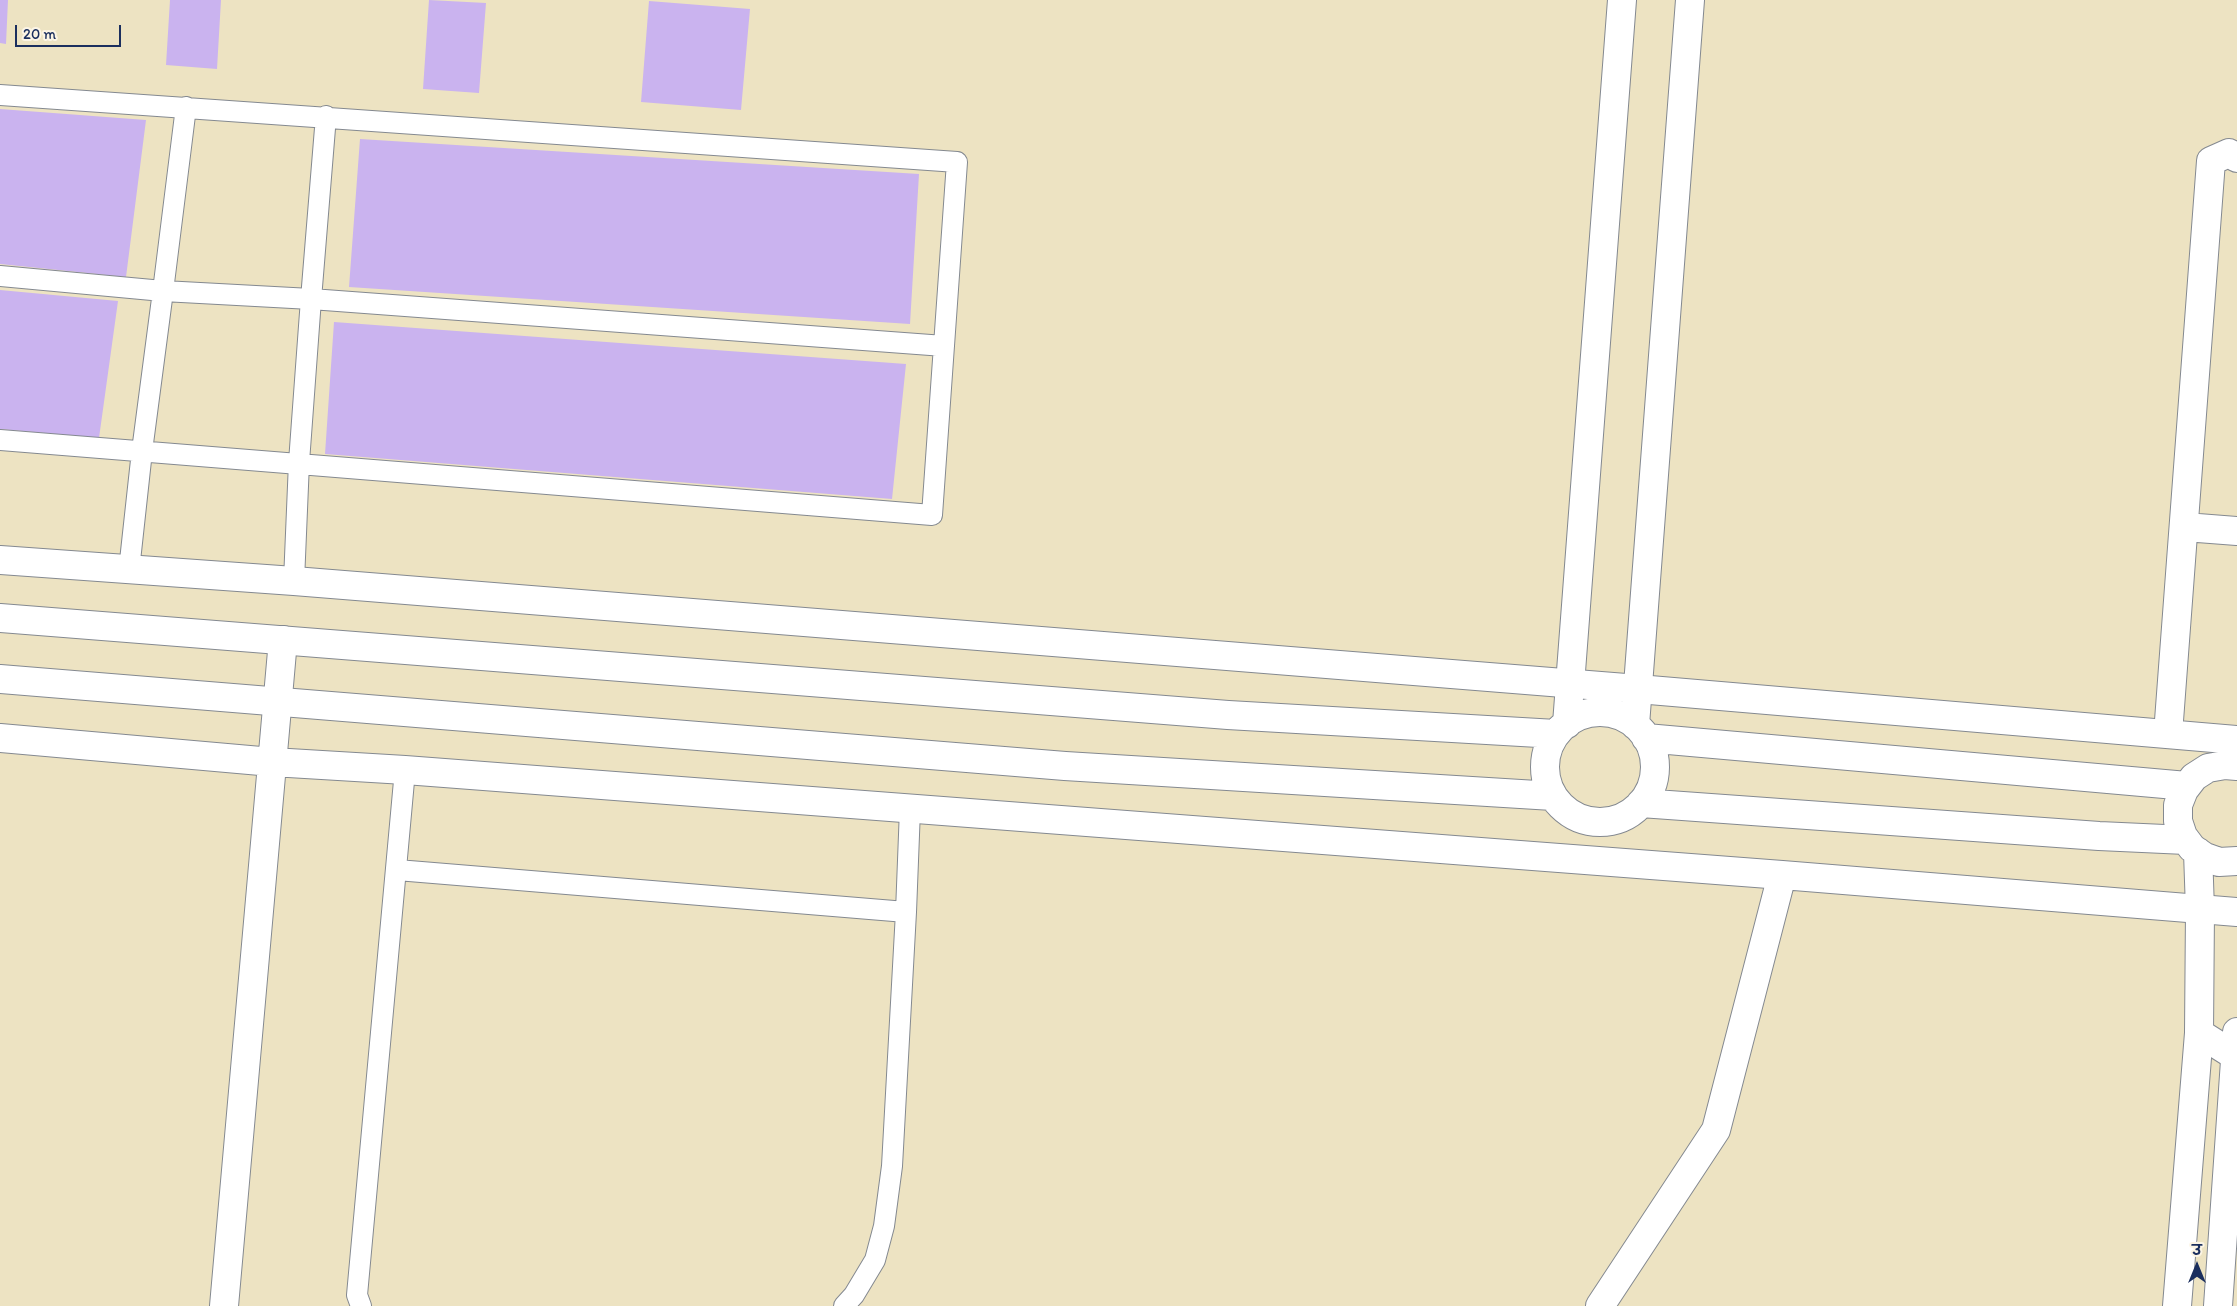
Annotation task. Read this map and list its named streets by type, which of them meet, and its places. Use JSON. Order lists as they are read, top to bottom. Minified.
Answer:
{"scale_bar":"20 m","north":"top"}
